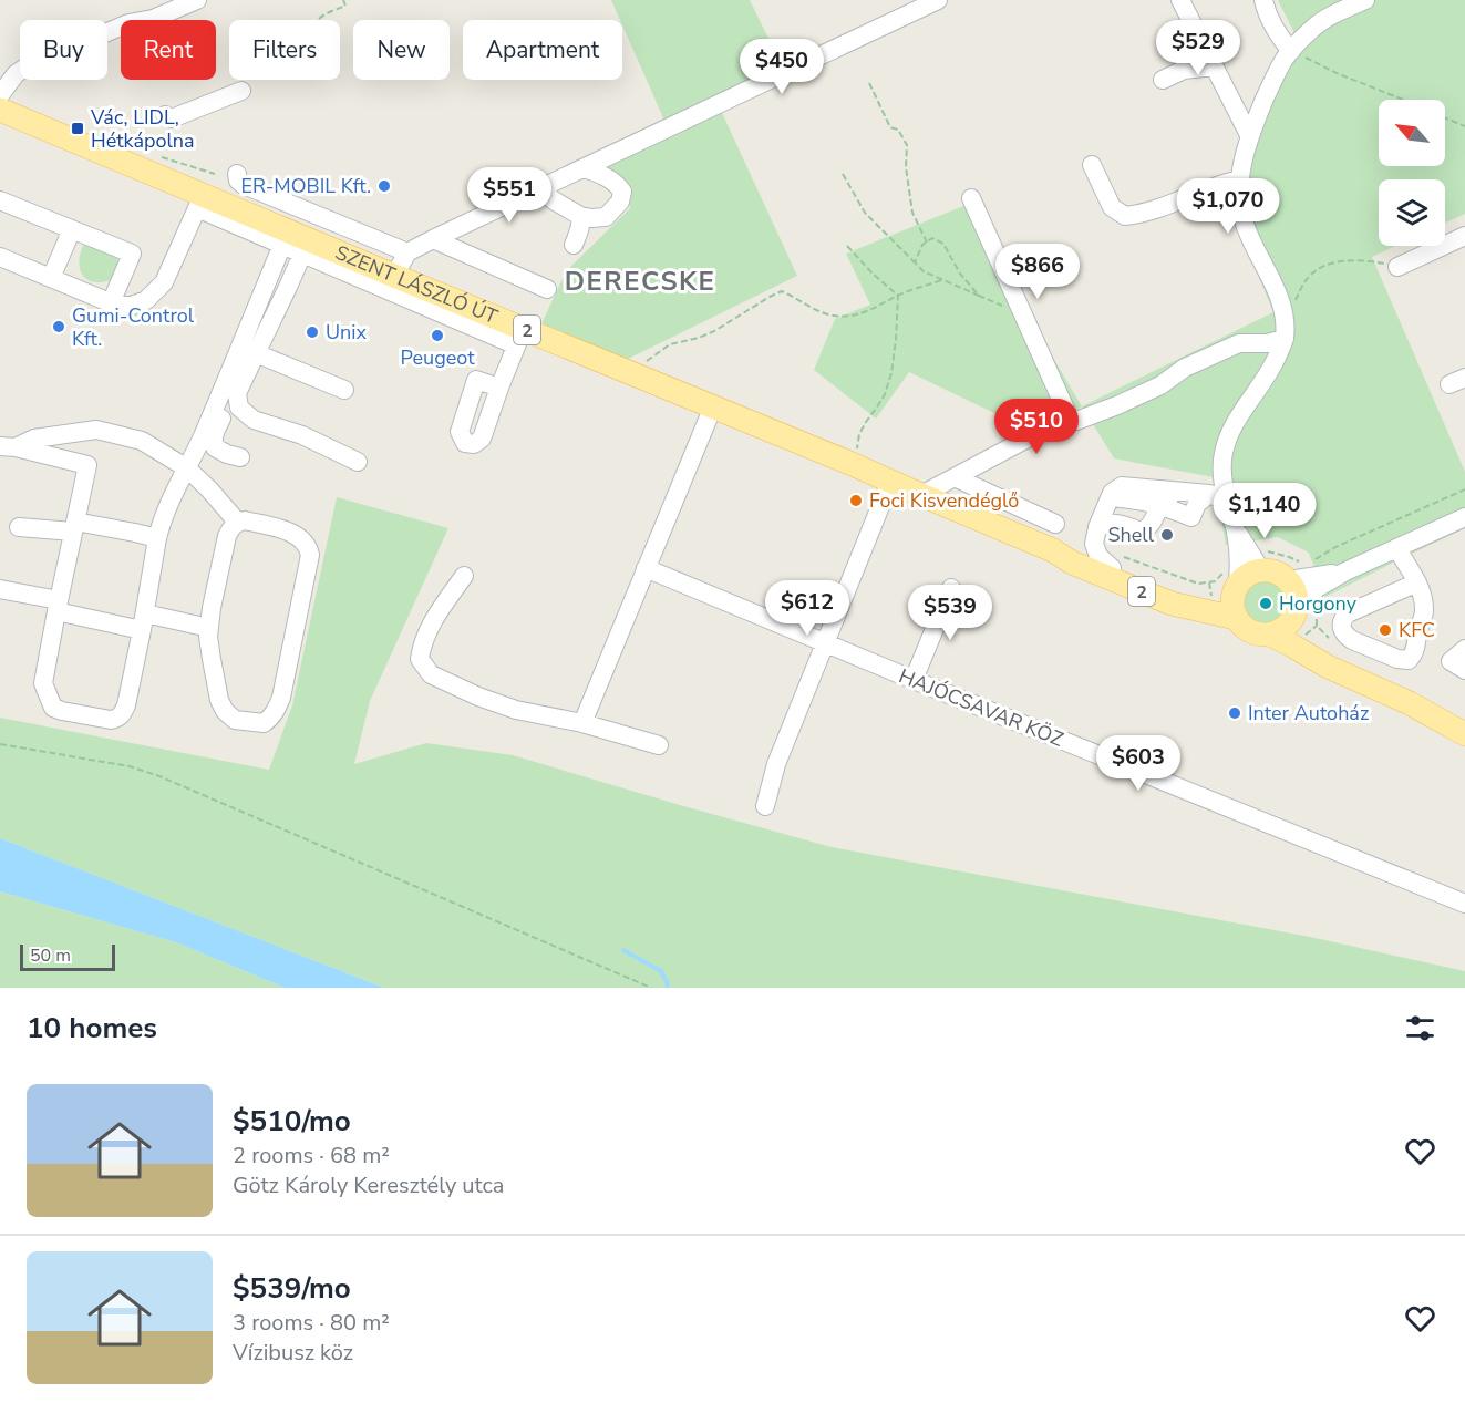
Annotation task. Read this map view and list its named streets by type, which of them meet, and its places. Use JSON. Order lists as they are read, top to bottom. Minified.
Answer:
{"streets":{"main road":["SZENT LÁSZLÓ ÚT","2"],"street":["HAJÓCSAVAR KÖZ"]},"crossings":[["SZENT LÁSZLÓ ÚT","2"]],"districts":["DERECSKE"],"places":{"transit":["Vác, LIDL, Hétkápolna"],"other":["ER-MOBIL Kft.","Gumi-Control Kft.","Unix","Peugeot","Foci Kisvendéglő","Shell","Horgony","KFC","Inter Autoház"]},"scale_bar":"50 m","north":"top left","page":{"price":["$529","$450","$551","$1,070","$866","$510","$1,140","$612","$539","$603"],"chip":["Buy","Rent","Filters","New","Apartment"],"scale":"50 m","heading":"10 homes","list":[{"name":"$510/mo","note":"2 rooms · 68 m² · Götz Károly Keresztély utca"},{"name":"$539/mo","note":"3 rooms · 80 m² · Vízibusz köz"}]}}
